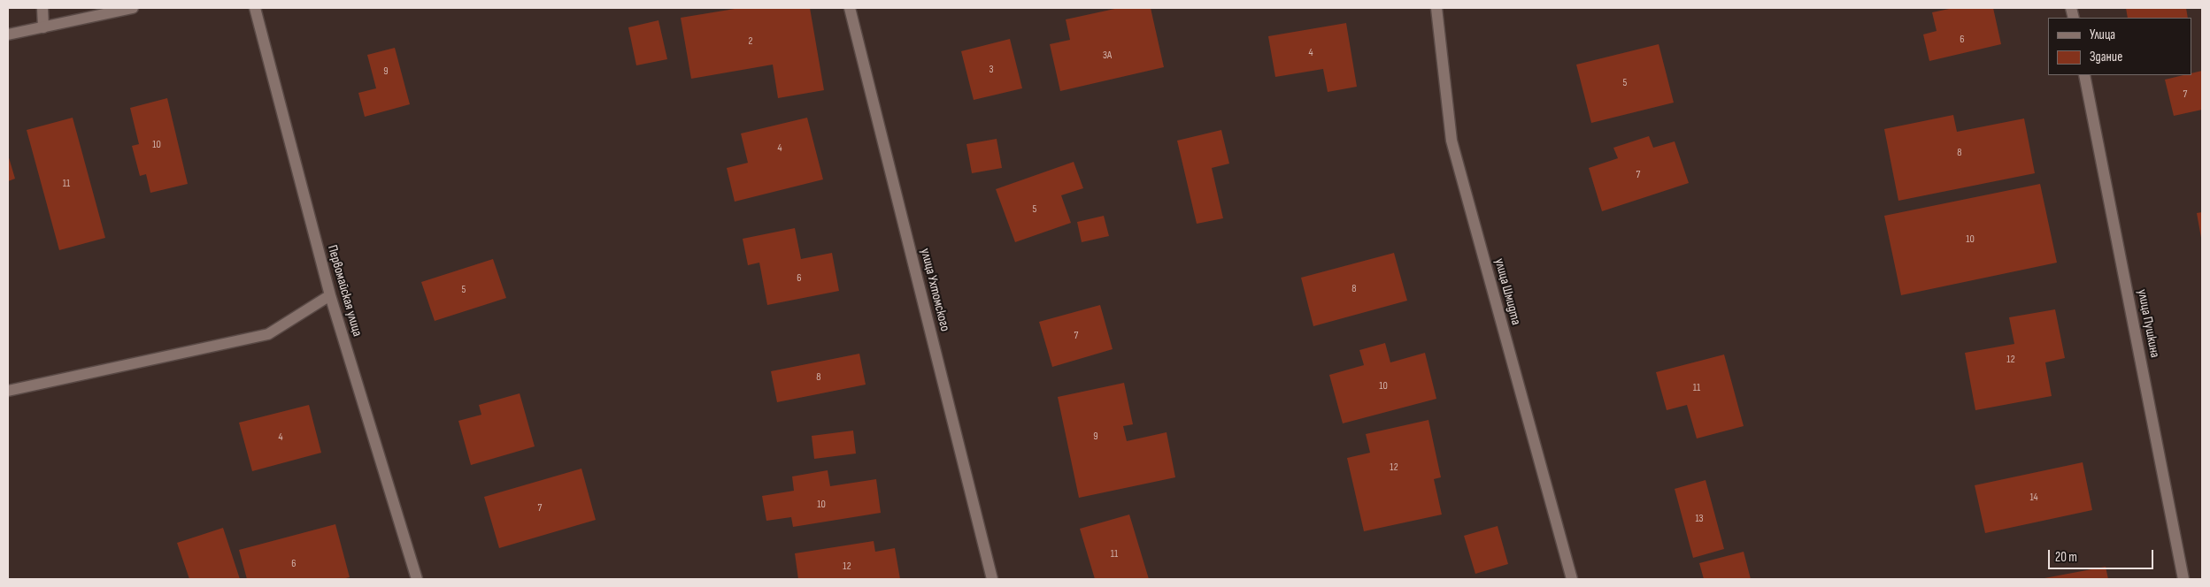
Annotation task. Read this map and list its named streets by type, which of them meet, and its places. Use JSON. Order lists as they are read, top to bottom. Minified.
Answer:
{"streets":{"street":["улица Ухтомского","Первомайская улица","улица Шмидта","улица Пушкина"]},"house_numbers":["6","2","4","3А","3","9","5","7","10","4","8","7","11","5","10","6","8","5","7","12","8","10","11","9","4","12","14","10","7","13","11","6","12"],"legend":["Улица","Здание"],"scale_bar":"20 m"}
